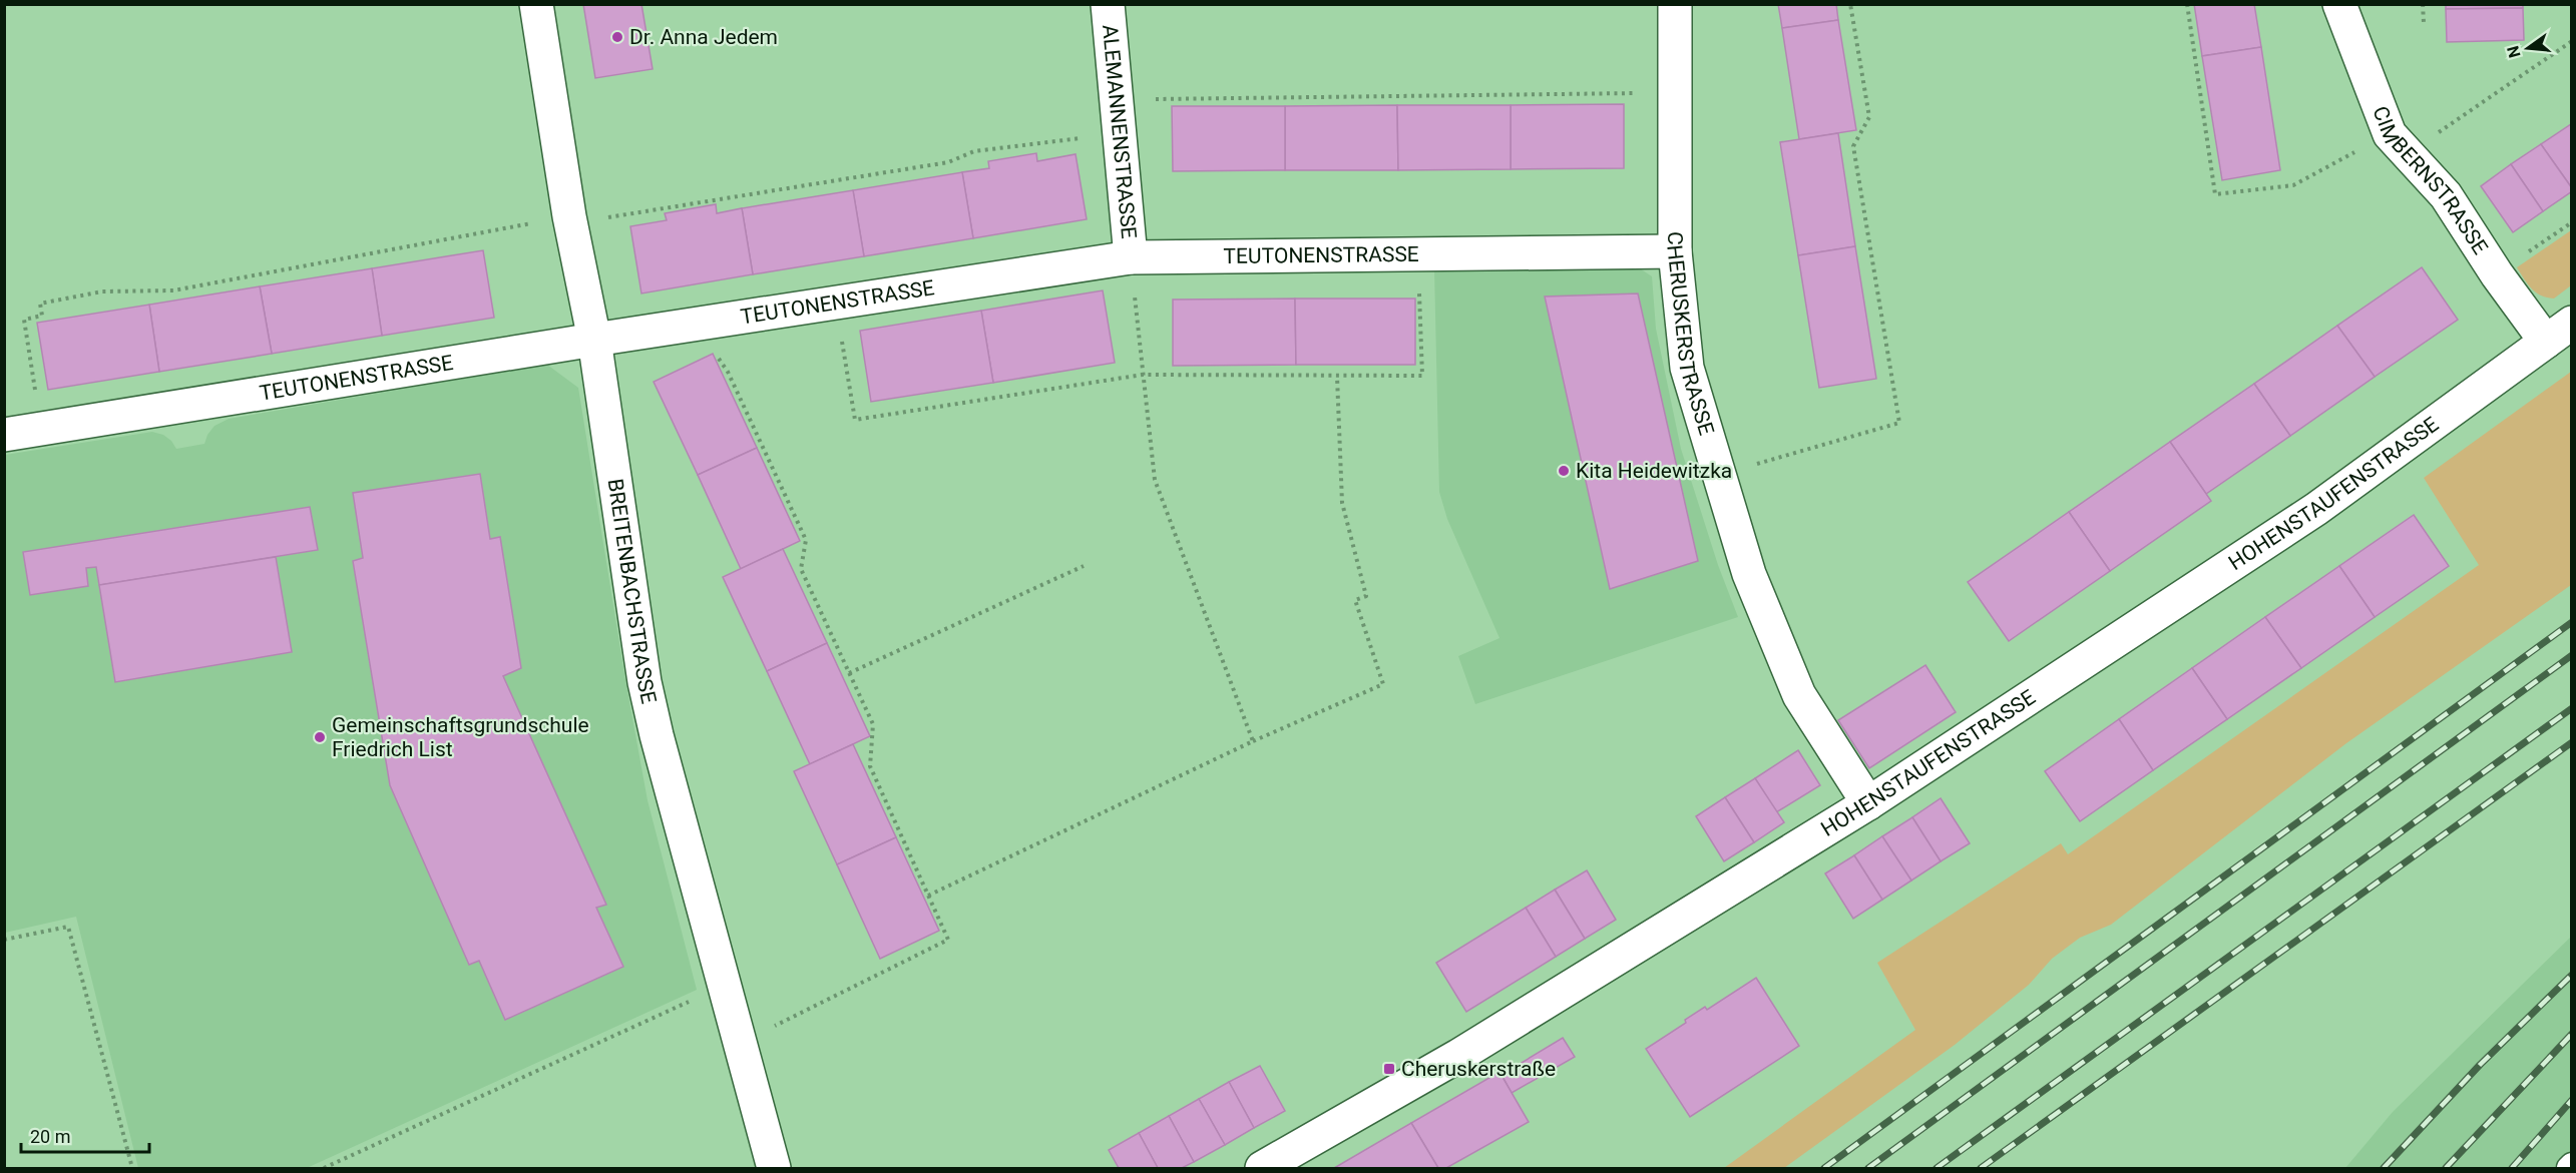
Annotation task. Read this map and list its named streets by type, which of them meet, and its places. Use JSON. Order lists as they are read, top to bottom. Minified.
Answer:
{"streets":{"street":["ALEMANNENSTRASSE","CIMBERNSTRASSE","TEUTONENSTRASSE","CHERUSKERSTRASSE","HOHENSTAUFENSTRASSE","BREITENBACHSTRASSE"]},"crossings":[["ALEMANNENSTRASSE","TEUTONENSTRASSE"],["CIMBERNSTRASSE","HOHENSTAUFENSTRASSE"],["TEUTONENSTRASSE","CHERUSKERSTRASSE"],["TEUTONENSTRASSE","BREITENBACHSTRASSE"],["CHERUSKERSTRASSE","HOHENSTAUFENSTRASSE"]],"places":{"other":["Dr. Anna Jedem","Kita Heidewitzka","Gemeinschaftsgrundschule Friedrich List"],"transit":["Cheruskerstraße"]},"scale_bar":"20 m","north":"left"}
